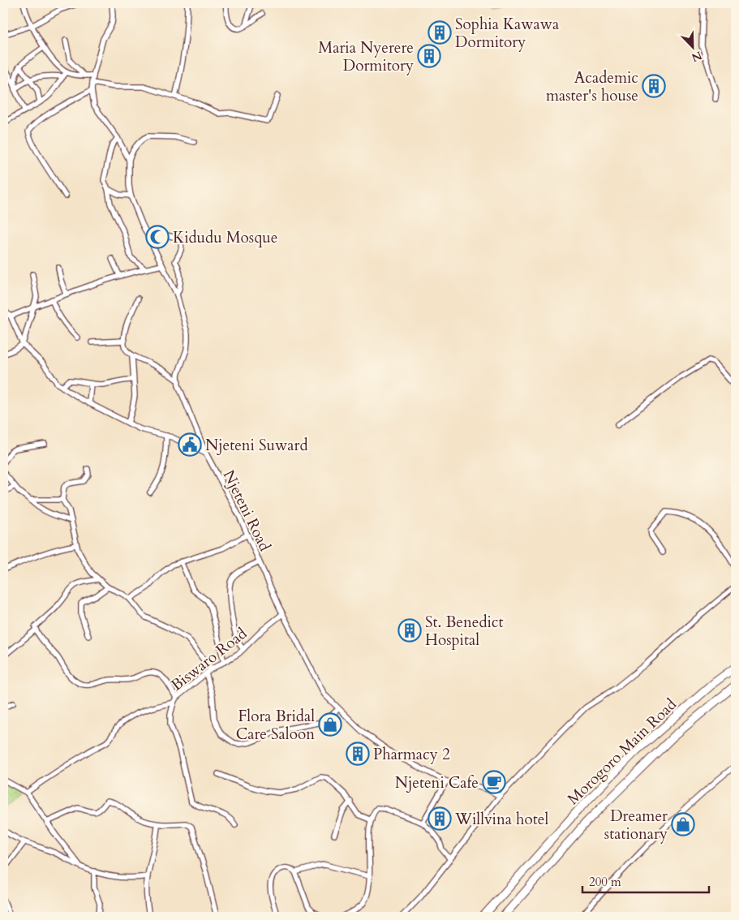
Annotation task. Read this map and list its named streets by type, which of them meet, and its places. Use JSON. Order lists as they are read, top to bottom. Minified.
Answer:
{"streets":{"highway":["Morogoro Main Road"],"street":["Njeteni Road","Biswaro Road"]},"crossings":[["Njeteni Road","Biswaro Road"]],"places":{"building":["Sophia Kawawa Dormitory","Maria Nyerere Dormitory","Academic master's house","St. Benedict Hospital","Pharmacy 2","Willvina hotel"],"mosque":["Kidudu Mosque"],"public building":["Njeteni Suward"],"shop":["Flora Bridal Care Saloon","Dreamer stationary"],"cafe":["Njeteni Cafe"]},"scale_bar":"200 m","north":"bottom right"}
